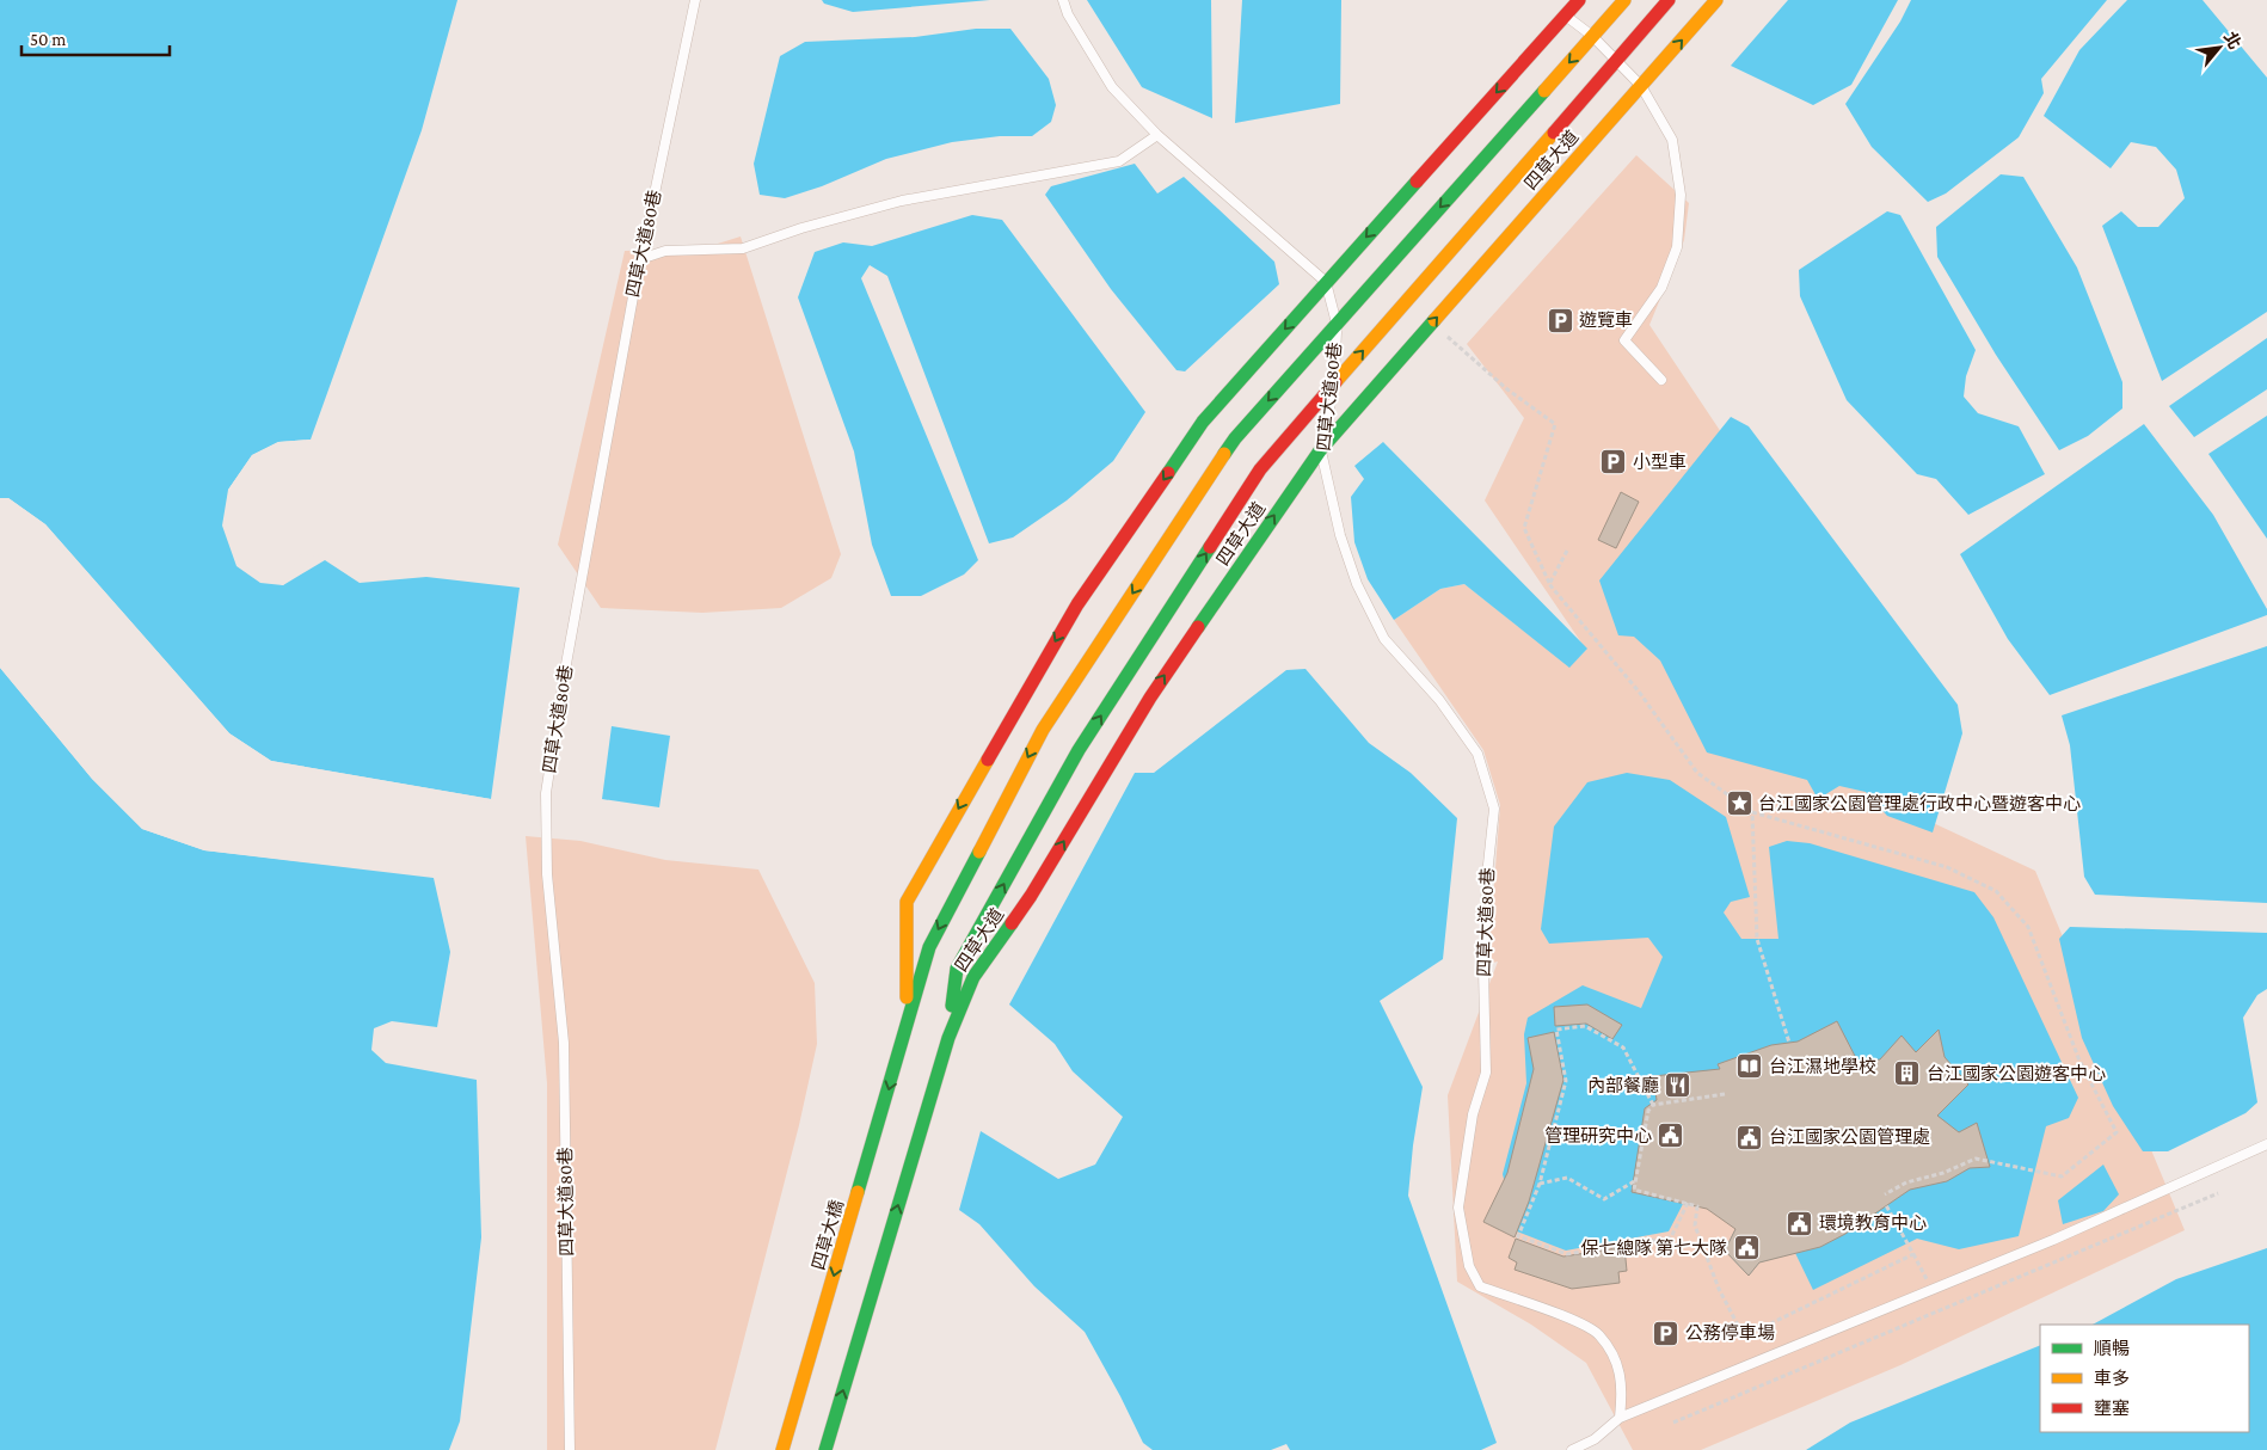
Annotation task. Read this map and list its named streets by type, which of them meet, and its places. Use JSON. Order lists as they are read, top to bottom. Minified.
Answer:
{"streets":{"street":["四草大道","四草大橋"],"lane":["四草大道80巷"]},"crossings":[["四草大道","四草大道80巷"],["四草大道","四草大橋"]],"places":{"parking":["遊覽車","小型車","公務停車場"],"place":["台江國家公園管理處行政中心暨遊客中心"],"library":["台江濕地學校"],"building":["台江國家公園遊客中心"],"restaurant":["內部餐廳"],"public building":["管理研究中心","台江國家公園管理處","環境教育中心","保七總隊 第七大隊"]},"legend":["順暢","車多","壅塞"],"scale_bar":"50 m","north":"top right"}
